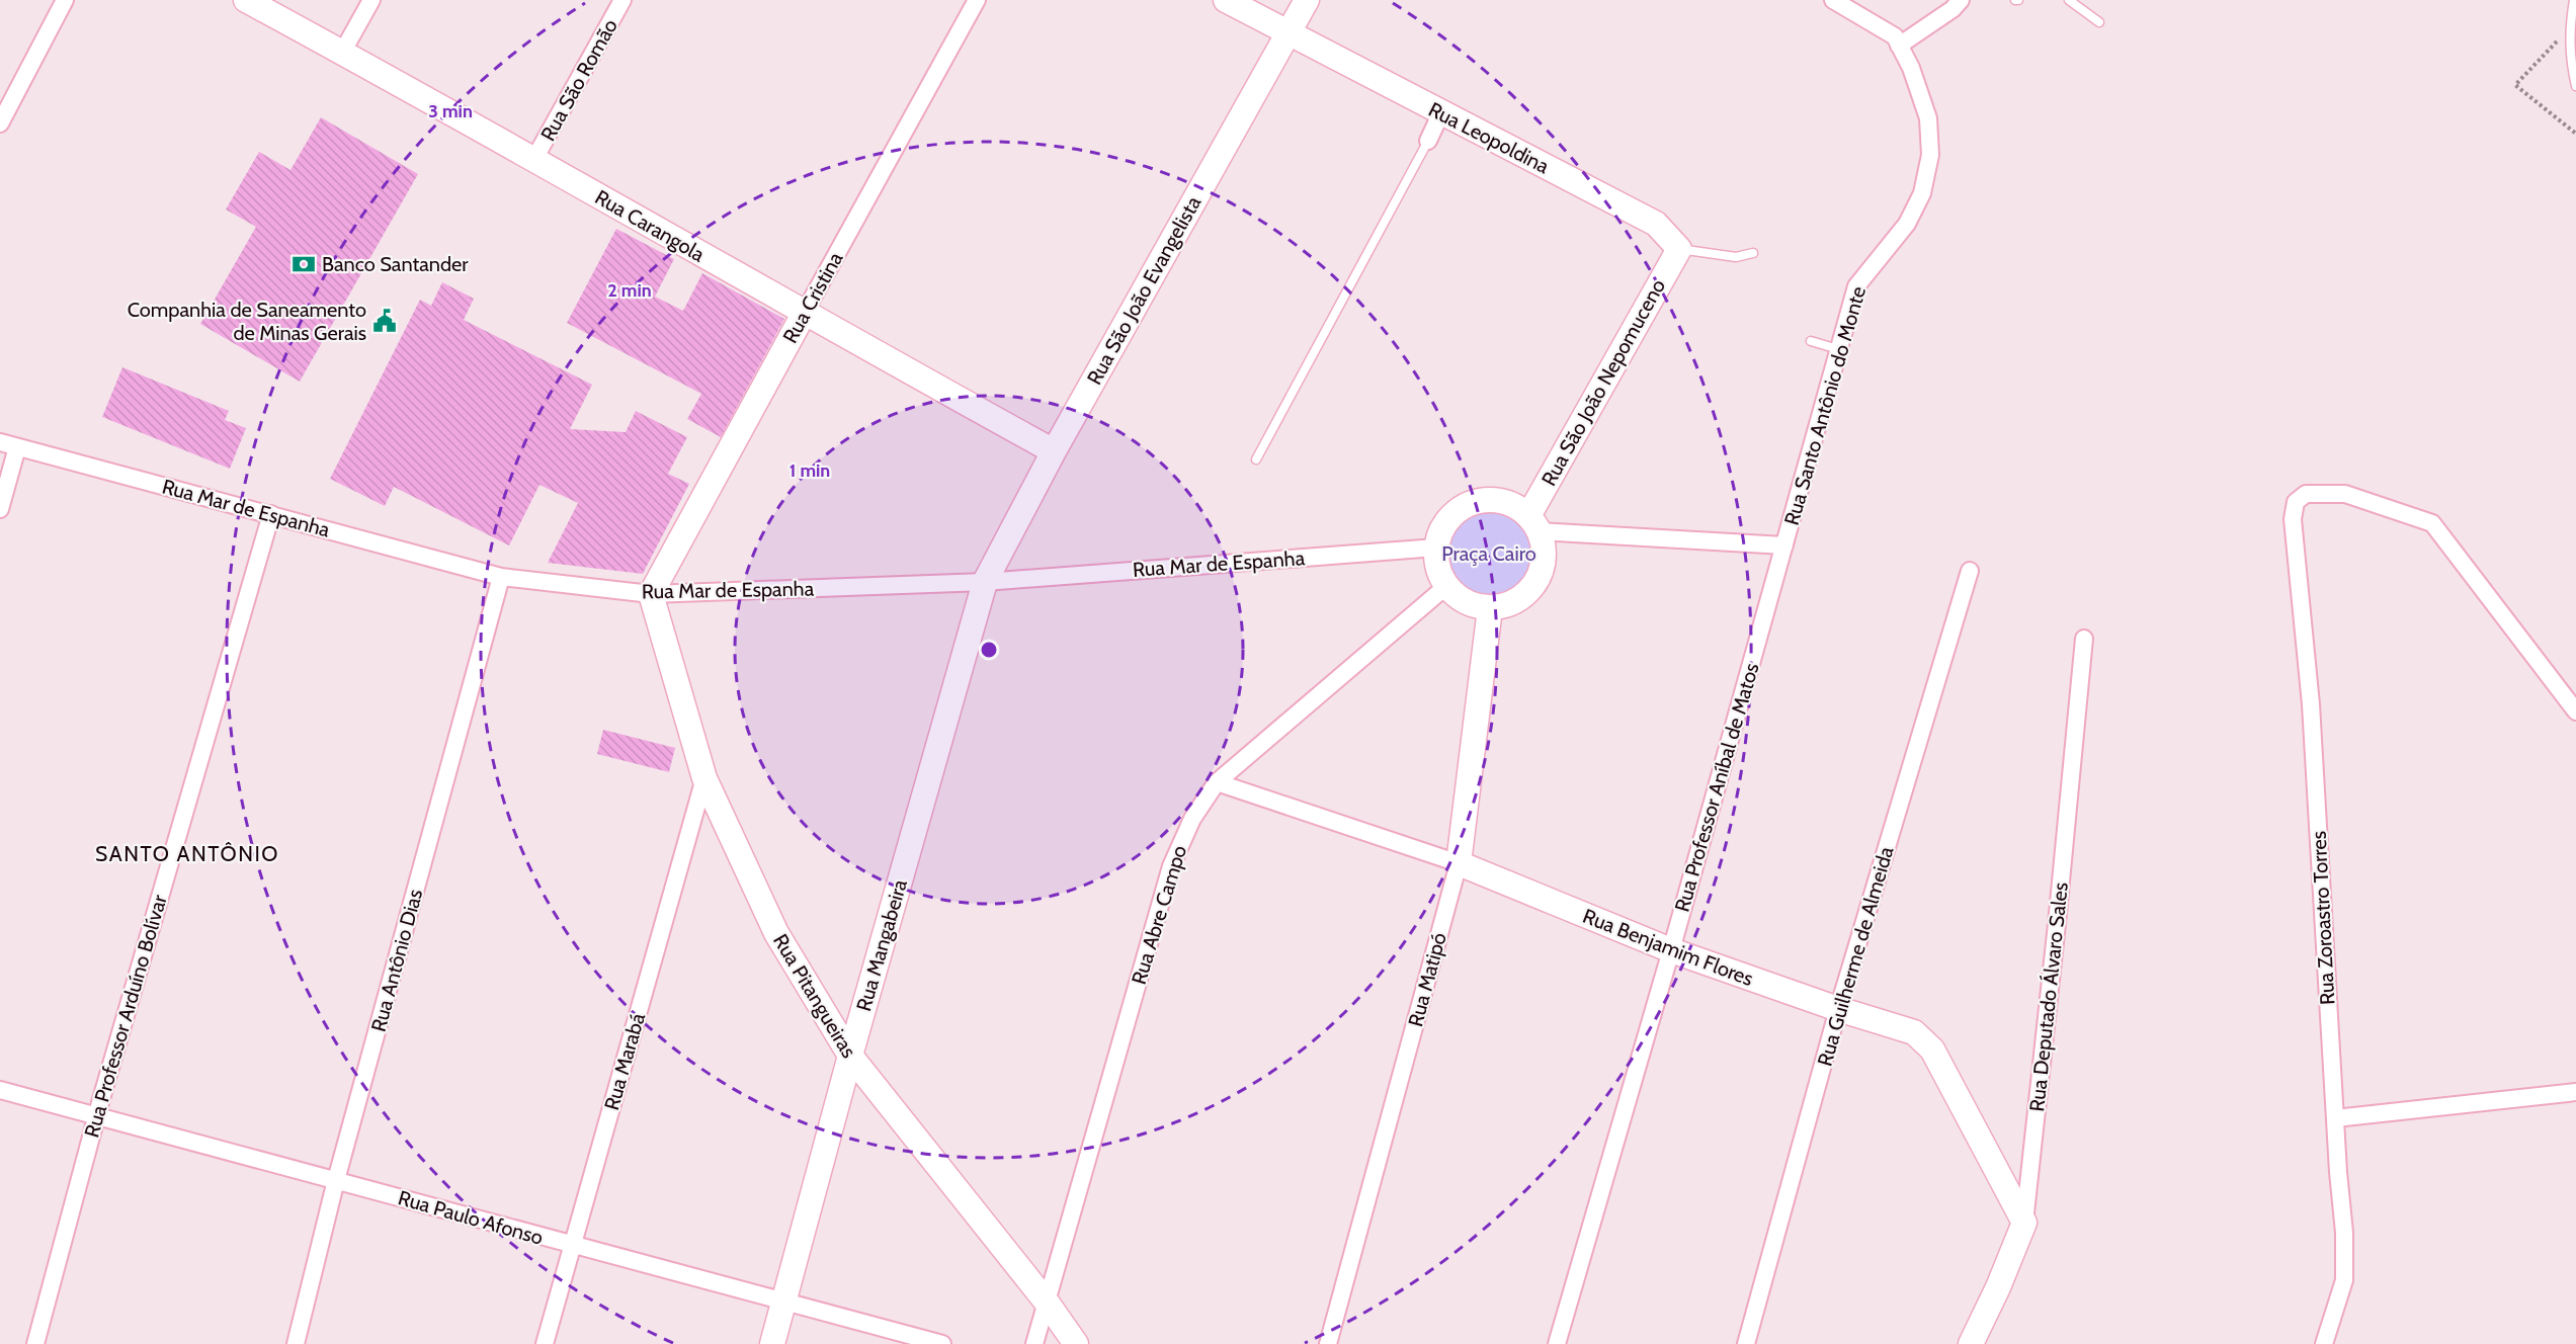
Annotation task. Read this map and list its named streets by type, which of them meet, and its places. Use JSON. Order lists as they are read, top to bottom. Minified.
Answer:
{"streets":{"street":["Rua São Romão","Rua Leopoldina","Rua Carangola","Rua São João Evangelista","Rua Cristina","Rua São João Nepomuceno","Rua Santo Antônio do Monte","Rua Mar de Espanha","Rua Professor Aníbal de Matos","Rua Abre Campo","Rua Zoroastro Torres","Rua Mangabeira","Rua Benjamim Flores","Rua Guilherme de Almeida","Rua Antônio Dias","Rua Matipó","Rua Pitangueiras","Rua Deputado Álvaro Sales","Rua Professor Arduíno Bolívar","Rua Marabá","Rua Paulo Afonso"]},"crossings":[["Rua São Romão","Rua Carangola"],["Rua Leopoldina","Rua São João Evangelista"],["Rua Leopoldina","Rua São João Nepomuceno"],["Rua Carangola","Rua São João Evangelista"],["Rua Carangola","Rua Cristina"],["Rua São João Evangelista","Rua Mar de Espanha"],["Rua São João Evangelista","Rua Mangabeira"],["Rua Cristina","Rua Mar de Espanha"],["Rua Cristina","Rua Pitangueiras"],["Rua São João Nepomuceno","Rua Mar de Espanha"],["Rua São João Nepomuceno","Rua Abre Campo"],["Rua São João Nepomuceno","Rua Matipó"],["Rua Santo Antônio do Monte","Rua Professor Aníbal de Matos"],["Rua Mar de Espanha","Rua Abre Campo"],["Rua Mar de Espanha","Rua Mangabeira"],["Rua Mar de Espanha","Rua Antônio Dias"],["Rua Mar de Espanha","Rua Matipó"],["Rua Mar de Espanha","Rua Pitangueiras"],["Rua Mar de Espanha","Rua Professor Arduíno Bolívar"],["Rua Professor Aníbal de Matos","Rua Benjamim Flores"],["Rua Abre Campo","Rua Benjamim Flores"],["Rua Abre Campo","Rua Matipó"],["Rua Abre Campo","Rua Pitangueiras"],["Rua Mangabeira","Rua Pitangueiras"],["Rua Mangabeira","Rua Paulo Afonso"],["Rua Benjamim Flores","Rua Guilherme de Almeida"],["Rua Benjamim Flores","Rua Matipó"],["Rua Benjamim Flores","Rua Deputado Álvaro Sales"],["Rua Antônio Dias","Rua Paulo Afonso"],["Rua Pitangueiras","Rua Marabá"],["Rua Professor Arduíno Bolívar","Rua Paulo Afonso"],["Rua Marabá","Rua Paulo Afonso"]],"districts":["SANTO ANTÔNIO"],"parks":["Praça Cairo"],"places":{"bank":["Banco Santander"],"public building":["Companhia de Saneamento de Minas Gerais"]},"rings":["3 min","2 min","1 min"]}
